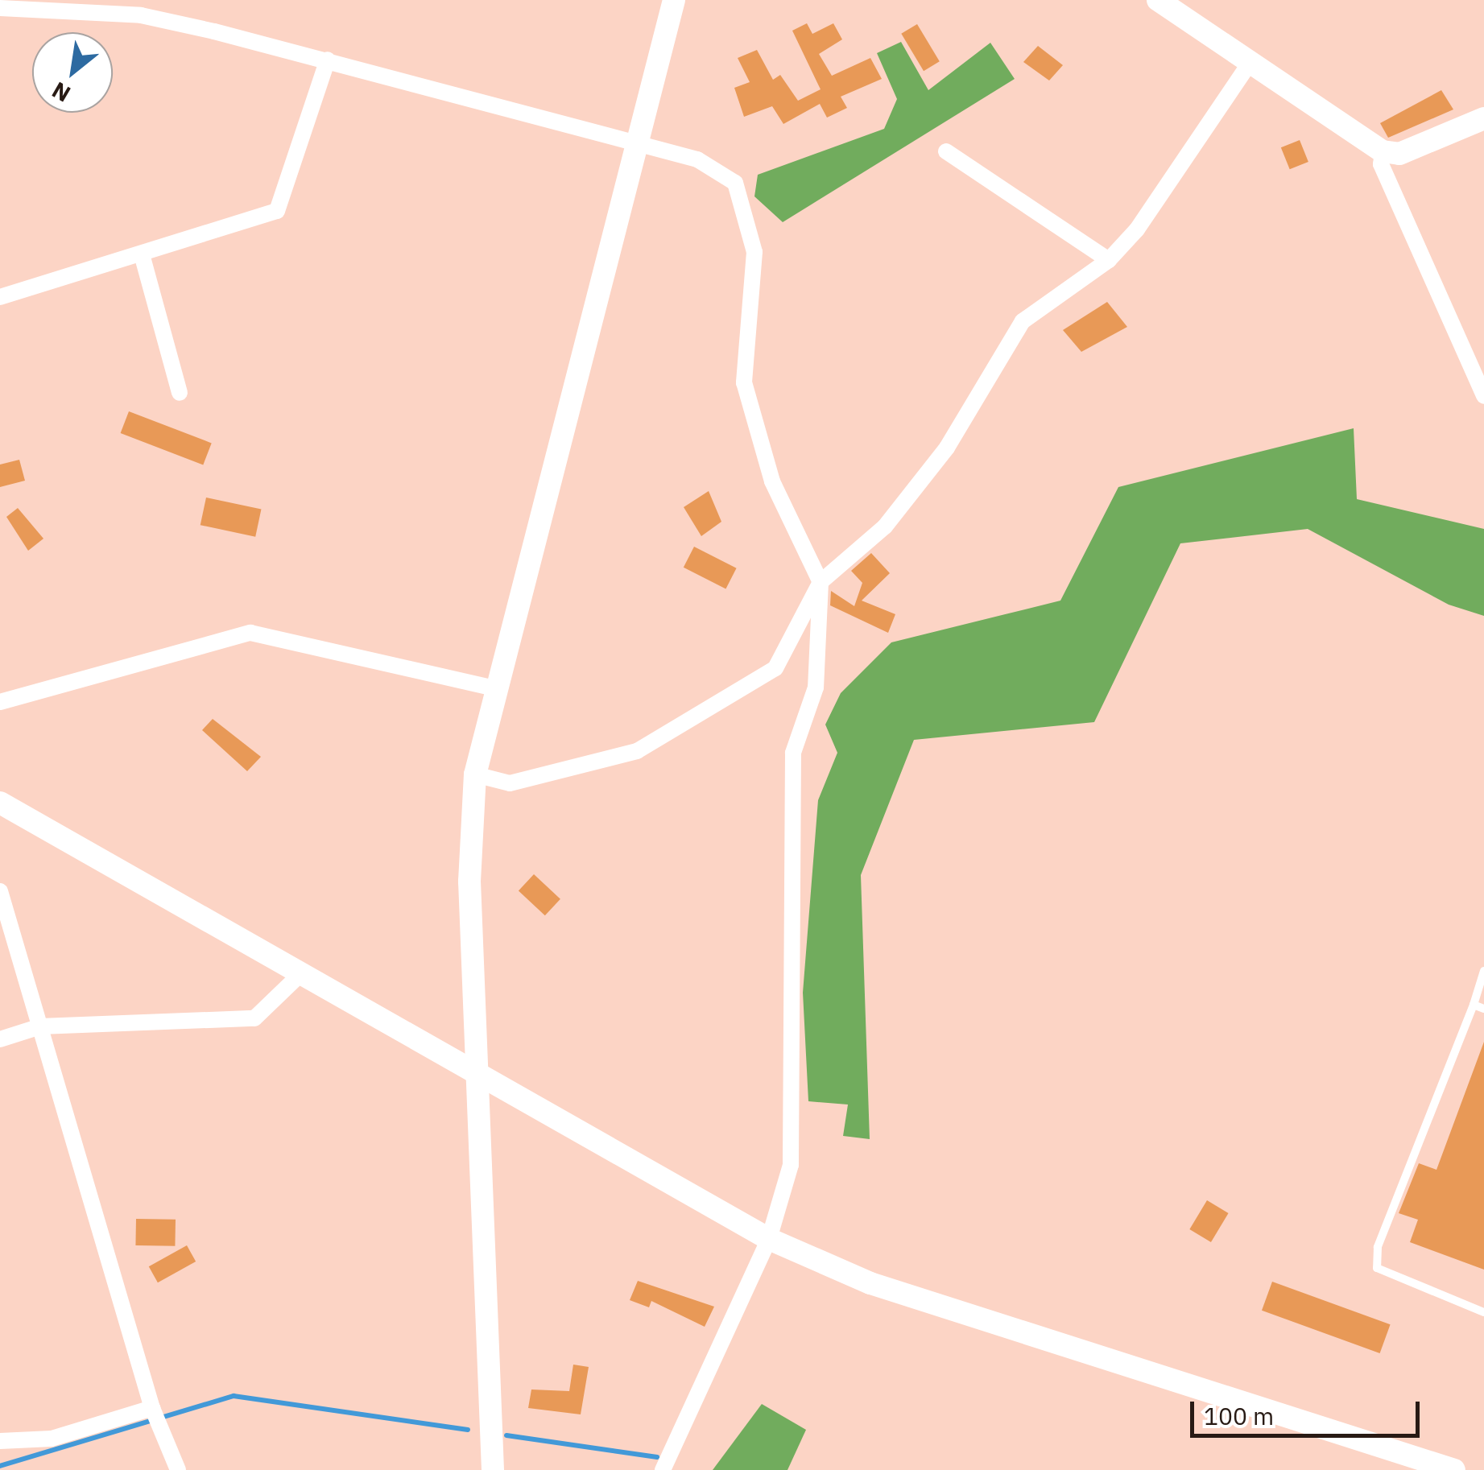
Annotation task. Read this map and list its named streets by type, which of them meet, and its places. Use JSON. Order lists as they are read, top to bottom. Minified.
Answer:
{"scale_bar":"100 m","north":"bottom left"}
